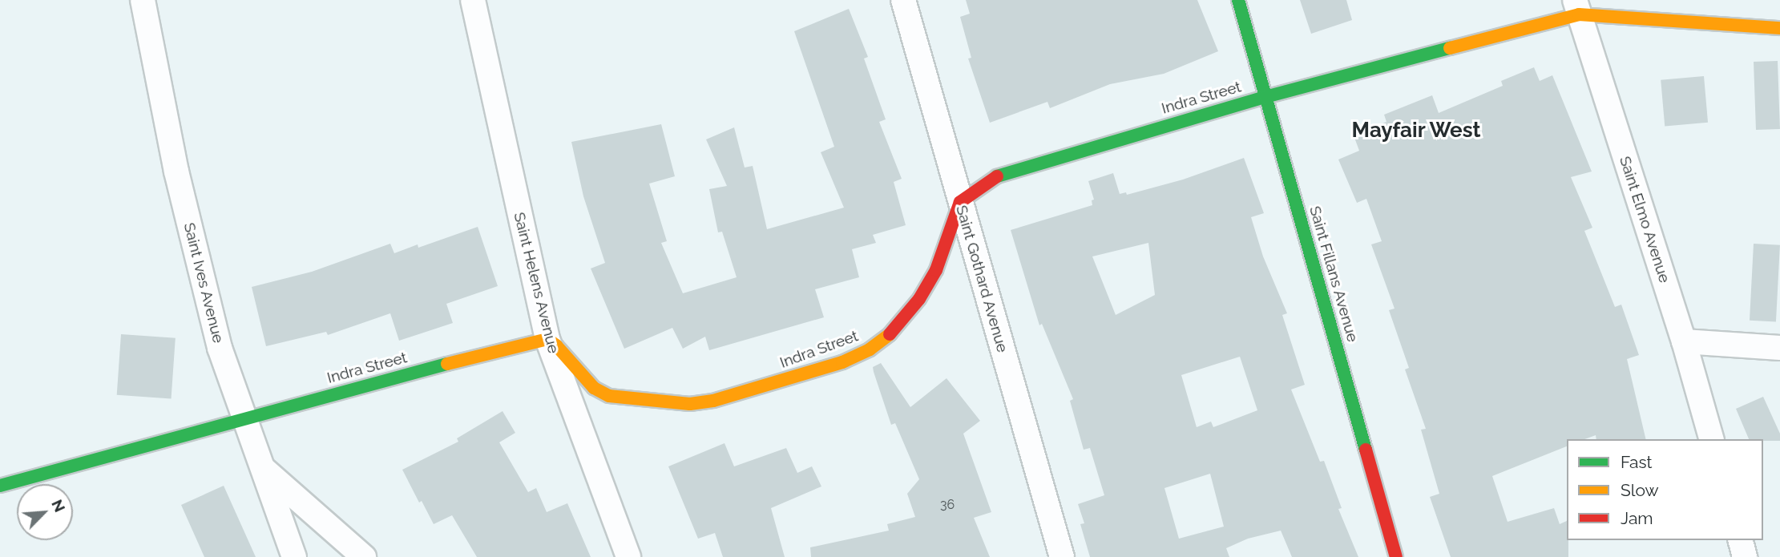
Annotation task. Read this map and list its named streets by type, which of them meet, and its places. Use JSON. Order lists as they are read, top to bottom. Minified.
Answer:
{"streets":{"street":["Indra Street","Saint Elmo Avenue","Saint Fillans Avenue","Saint Gothard Avenue","Saint Ives Avenue","Saint Helens Avenue"]},"crossings":[["Indra Street","Saint Elmo Avenue"],["Indra Street","Saint Fillans Avenue"],["Indra Street","Saint Gothard Avenue"],["Indra Street","Saint Ives Avenue"],["Indra Street","Saint Helens Avenue"]],"districts":["Mayfair West"],"house_numbers":["36"],"legend":["Fast","Slow","Jam"],"north":"top right"}
